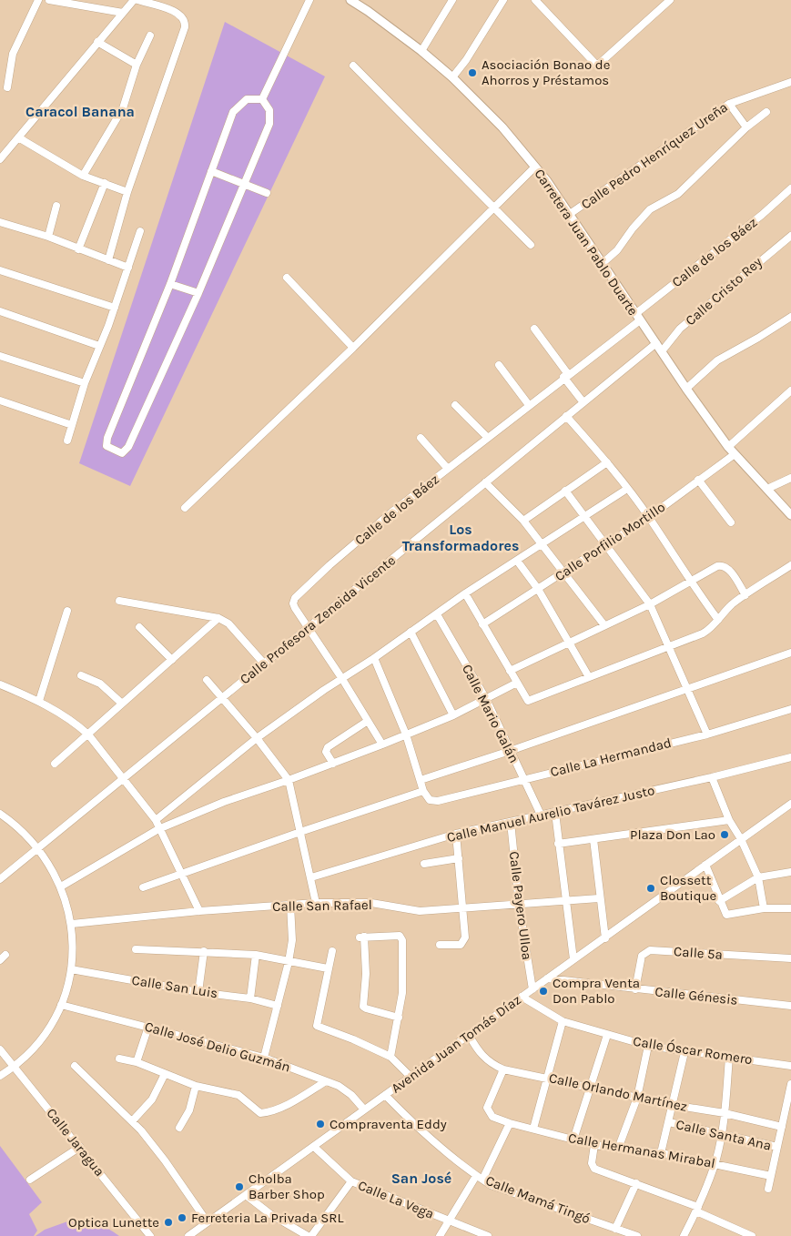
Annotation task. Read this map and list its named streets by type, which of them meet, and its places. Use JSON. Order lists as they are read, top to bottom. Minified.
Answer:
{"streets":{"main road":["Carretera Juan Pablo Duarte"],"street":["Calle Pedro Henríquez Ureña","Calle de los Báez","Calle Cristo Rey","Calle Porfilio Mortillo","Calle Profesora Zeneida Vicente","Calle Mario Galán","Calle La Hermandad","Calle Manuel Aurelio Tavárez Justo","Calle San Rafael","Calle Payero Ulloa","Calle 5ª","Calle San Luis","Calle Génesis","Avenida Juan Tomás Díaz","Calle José Delio Guzmán","Calle Óscar Romero","Calle Orlando Martínez","Calle Santa Ana","Calle Jaragua","Calle Hermanas Mirabal","Calle La Vega","Calle Mamá Tingó"]},"crossings":[["Calle Pedro Henríquez Ureña","Carretera Juan Pablo Duarte"],["Carretera Juan Pablo Duarte","Calle de los Báez"],["Carretera Juan Pablo Duarte","Calle Cristo Rey"],["Carretera Juan Pablo Duarte","Calle Porfilio Mortillo"],["Carretera Juan Pablo Duarte","Calle Profesora Zeneida Vicente"],["Calle de los Báez","Calle Profesora Zeneida Vicente"],["Calle Mario Galán","Calle La Hermandad"],["Calle Mario Galán","Calle Manuel Aurelio Tavárez Justo"],["Calle Manuel Aurelio Tavárez Justo","Calle Payero Ulloa"],["Calle San Rafael","Calle Payero Ulloa"],["Calle Payero Ulloa","Avenida Juan Tomás Díaz"],["Calle 5ª","Calle Génesis"],["Calle Génesis","Avenida Juan Tomás Díaz"],["Avenida Juan Tomás Díaz","Calle José Delio Guzmán"],["Avenida Juan Tomás Díaz","Calle Óscar Romero"],["Avenida Juan Tomás Díaz","Calle Orlando Martínez"],["Avenida Juan Tomás Díaz","Calle La Vega"],["Avenida Juan Tomás Díaz","Calle Mamá Tingó"],["Calle Orlando Martínez","Calle Hermanas Mirabal"]],"districts":["Caracol Banana","Los Transformadores","San José"],"places":["Asociación Bonao de Ahorros y Préstamos","Plaza Don Lao","Clossett Boutique","Compra Venta Don Pablo","Compraventa Eddy","Cholba Barber Shop","Ferreteria La Privada SRL","Optica Lunette"]}
